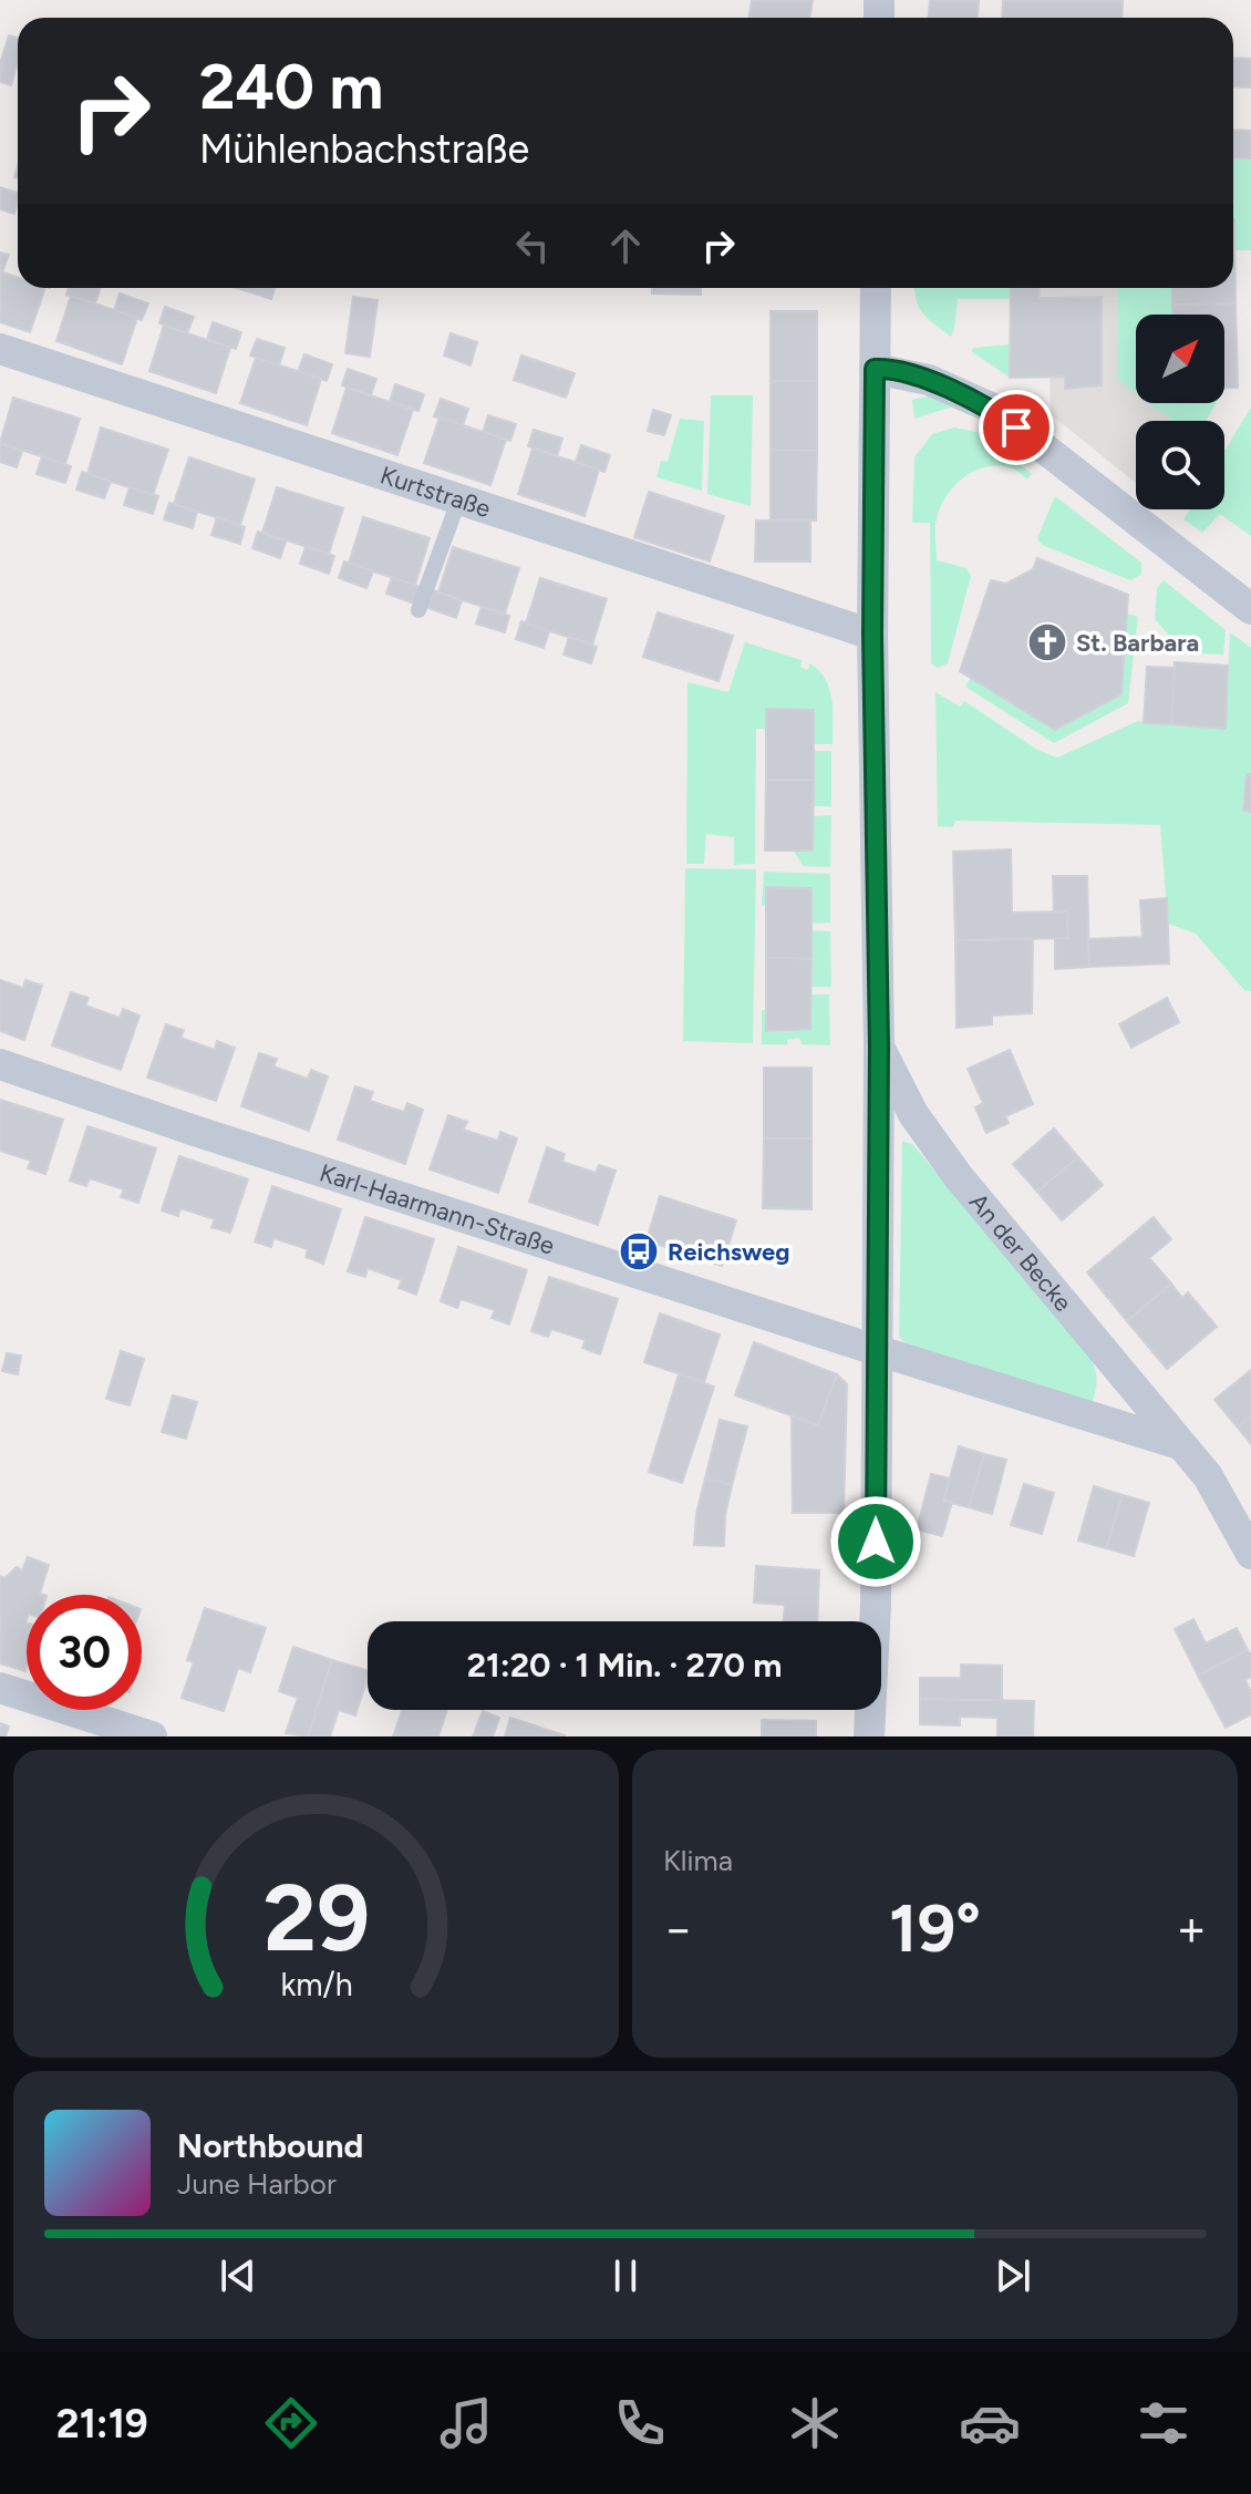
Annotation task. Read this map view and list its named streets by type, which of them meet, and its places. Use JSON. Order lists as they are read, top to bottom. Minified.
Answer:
{"streets":{"street":["Kurtstraße","Karl-Haarmann-Straße","An der Becke"]},"places":{"church":["St. Barbara"],"bus stop":["Reichsweg"]},"north":"top right","page":{"turn":["240 m","Mühlenbachstraße"],"limit":"30","trip":"21:20 · 1 Min. · 270 m","tile":"Klima","heat":["−","19°","+"],"song":["Northbound","June Harbor"],"tabs":"21:19","gauge":["29","km/h"]}}
